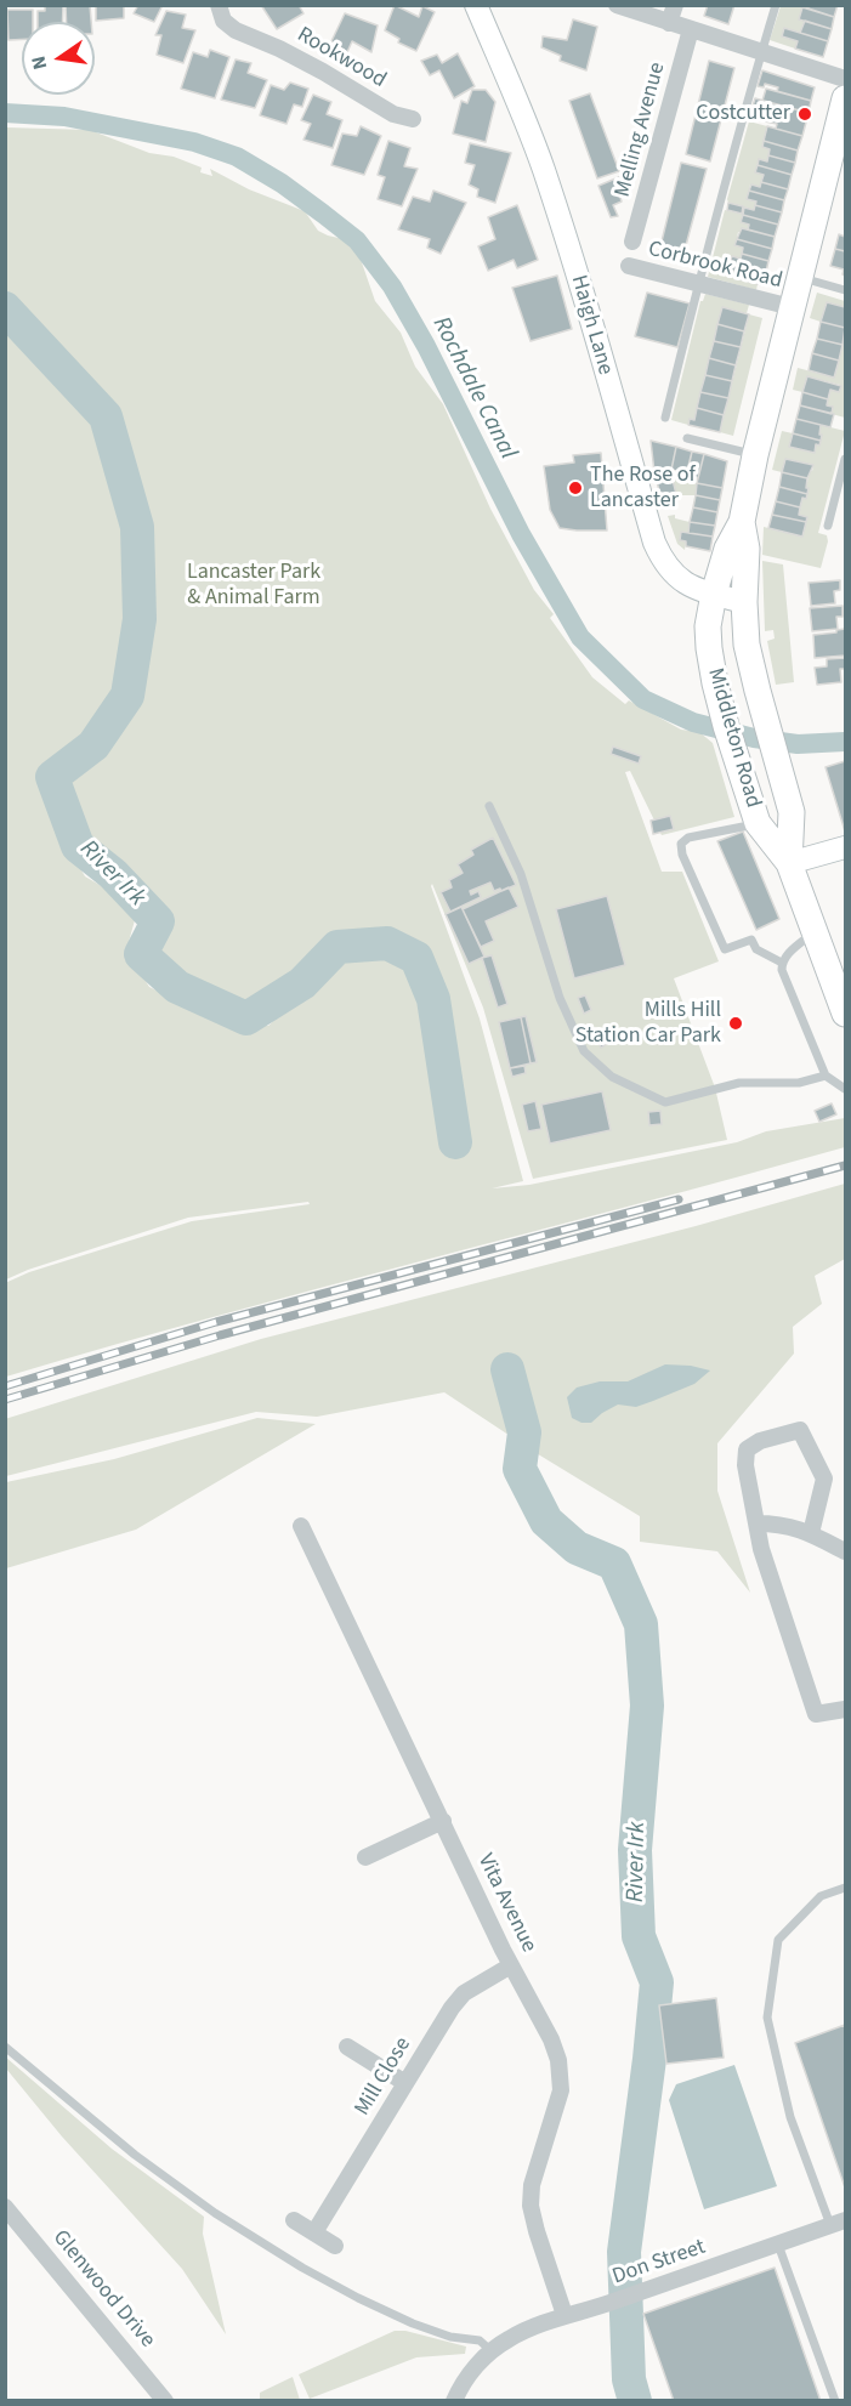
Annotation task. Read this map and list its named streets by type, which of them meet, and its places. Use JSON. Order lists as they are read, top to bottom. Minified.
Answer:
{"streets":{"main road":["Haigh Lane","Middleton Road"],"street":["Rookwood","Melling Avenue","Corbrook Road","Vita Avenue","Mill Close","Don Street","Glenwood Drive"]},"crossings":[["Corbrook Road","Middleton Road"],["Haigh Lane","Middleton Road"],["Vita Avenue","Mill Close"],["Vita Avenue","Don Street"]],"water":["Rochdale Canal","River Irk"],"parks":["Lancaster Park & Animal Farm"],"places":["Costcutter","The Rose of Lancaster","Mills Hill Station Car Park"],"north":"left"}
